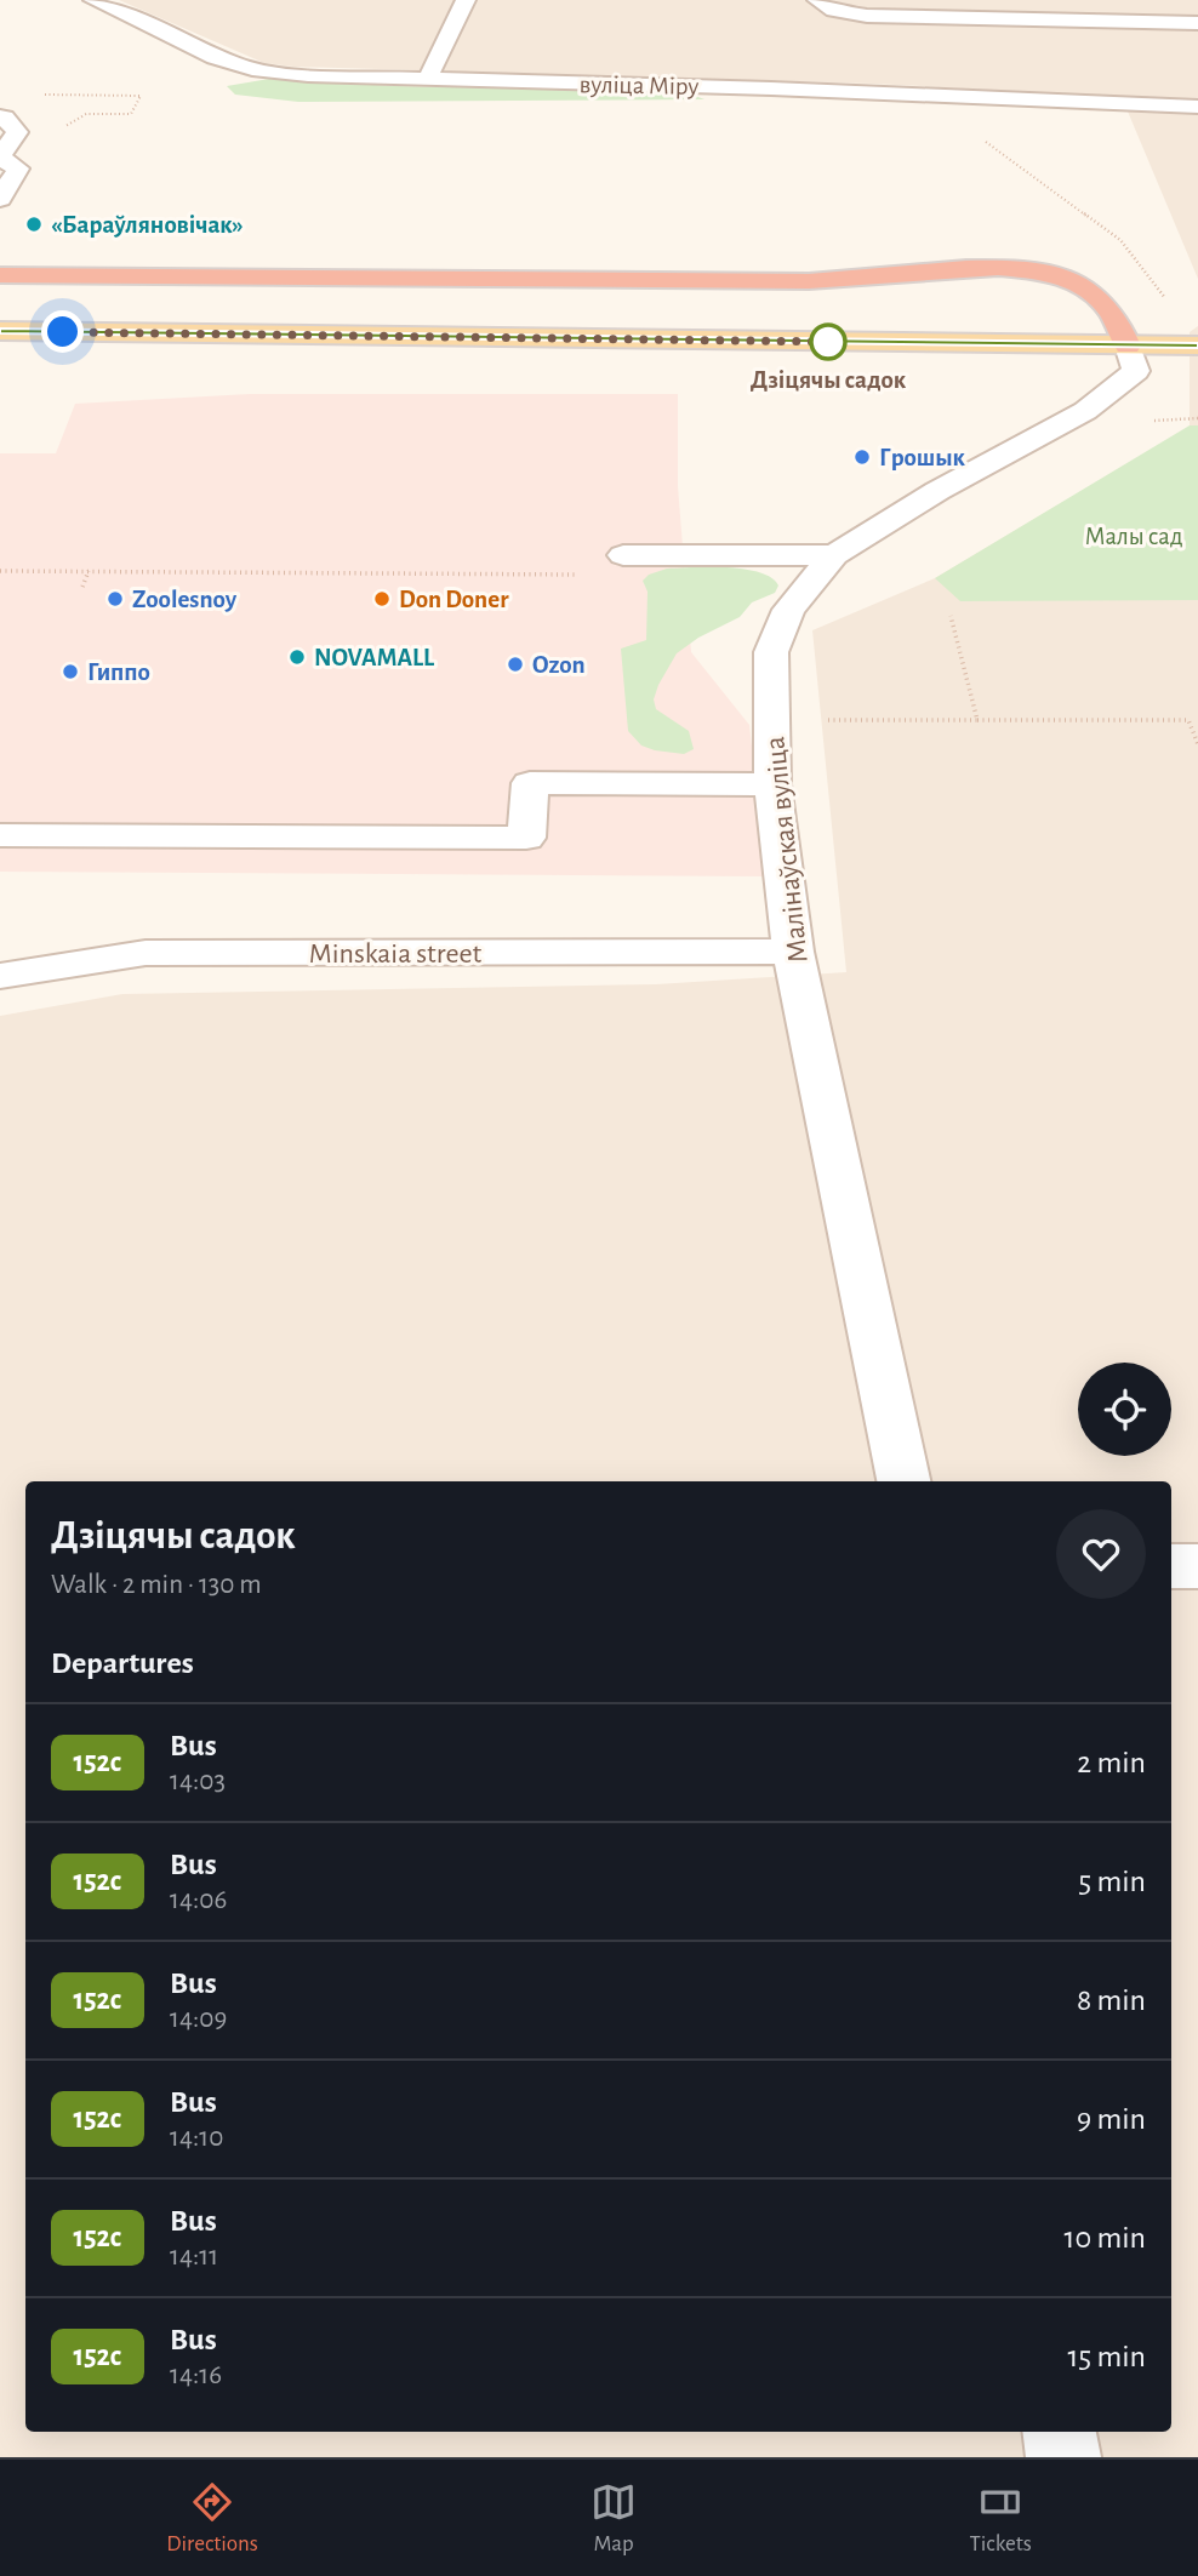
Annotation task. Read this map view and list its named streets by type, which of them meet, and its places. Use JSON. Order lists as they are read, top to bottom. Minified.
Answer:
{"streets":{"street":["вуліца Міру","Малінаўская вуліца","Minskaia street"]},"crossings":[["Малінаўская вуліца","Minskaia street"]],"parks":["Малы сад"],"places":["«Бараўляновічак»","Дзіцячы садок","Грошык","Zoolesnoy","Don Doner","NOVAMALL","Ozon","Гиппо"],"lines":["bus line 152с"],"page":{"heading":[["Дзіцячы садок","Walk · 2 min · 130 m"],"Departures"],"list":[{"mark":"152с","name":"Bus","note":"14:03","value":"2 min"},{"mark":"152с","name":"Bus","note":"14:06","value":"5 min"},{"mark":"152с","name":"Bus","note":"14:09","value":"8 min"},{"mark":"152с","name":"Bus","note":"14:10","value":"9 min"},{"mark":"152с","name":"Bus","note":"14:11","value":"10 min"},{"mark":"152с","name":"Bus","note":"14:16","value":"15 min"}],"tabs":["Directions","Map","Tickets"]}}
